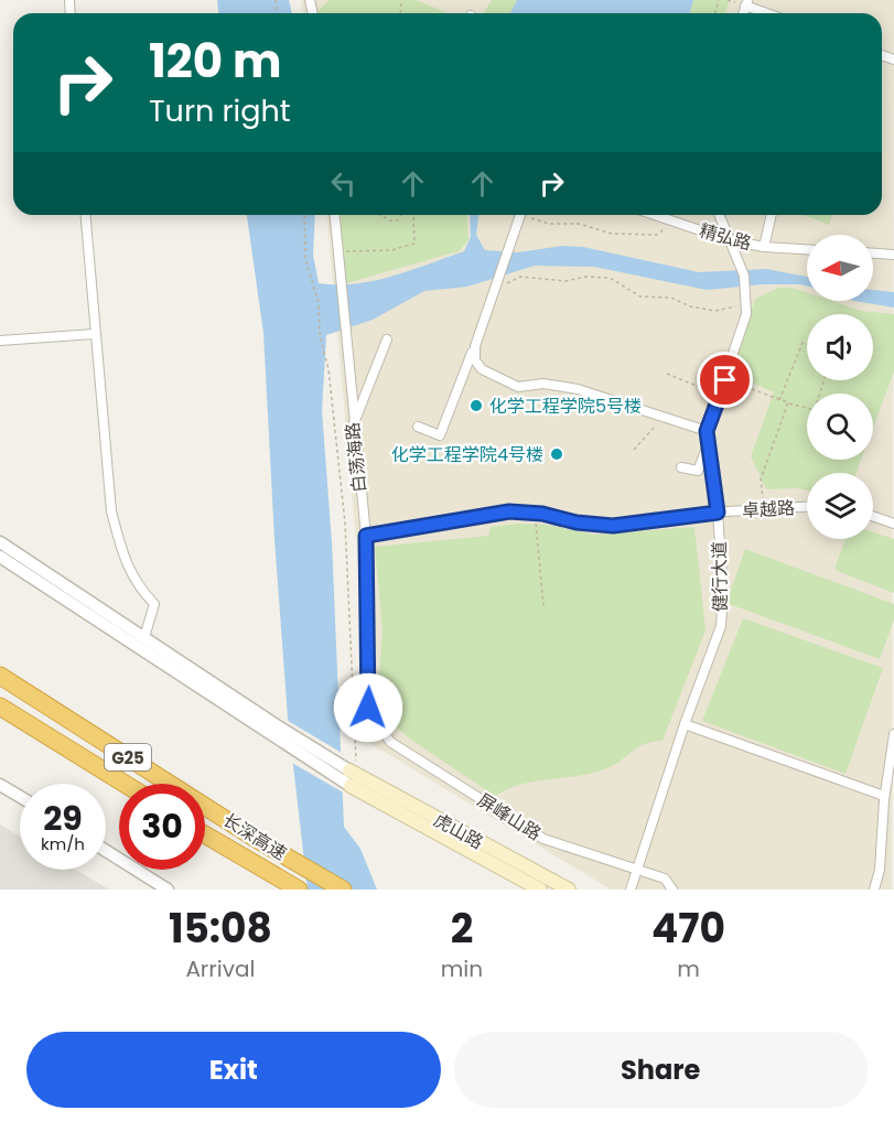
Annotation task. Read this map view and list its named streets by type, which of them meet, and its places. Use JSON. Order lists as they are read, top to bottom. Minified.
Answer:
{"streets":{"highway":["G25","长深高速"],"main road":["虎山路"],"street":["精弘路","白荡海路","卓越路","健行大道","屏峰山路"]},"crossings":[["白荡海路","卓越路"],["白荡海路","屏峰山路"],["卓越路","健行大道"],["健行大道","屏峰山路"]],"places":["化学工程学院5号楼","化学工程学院4号楼"],"north":"left","page":{"turn":["120 m","Turn right"],"speed":"29 km/h","limit":"30","eta":["15:08","Arrival","2","min","470","m"],"buttons":["Exit","Share"]}}
